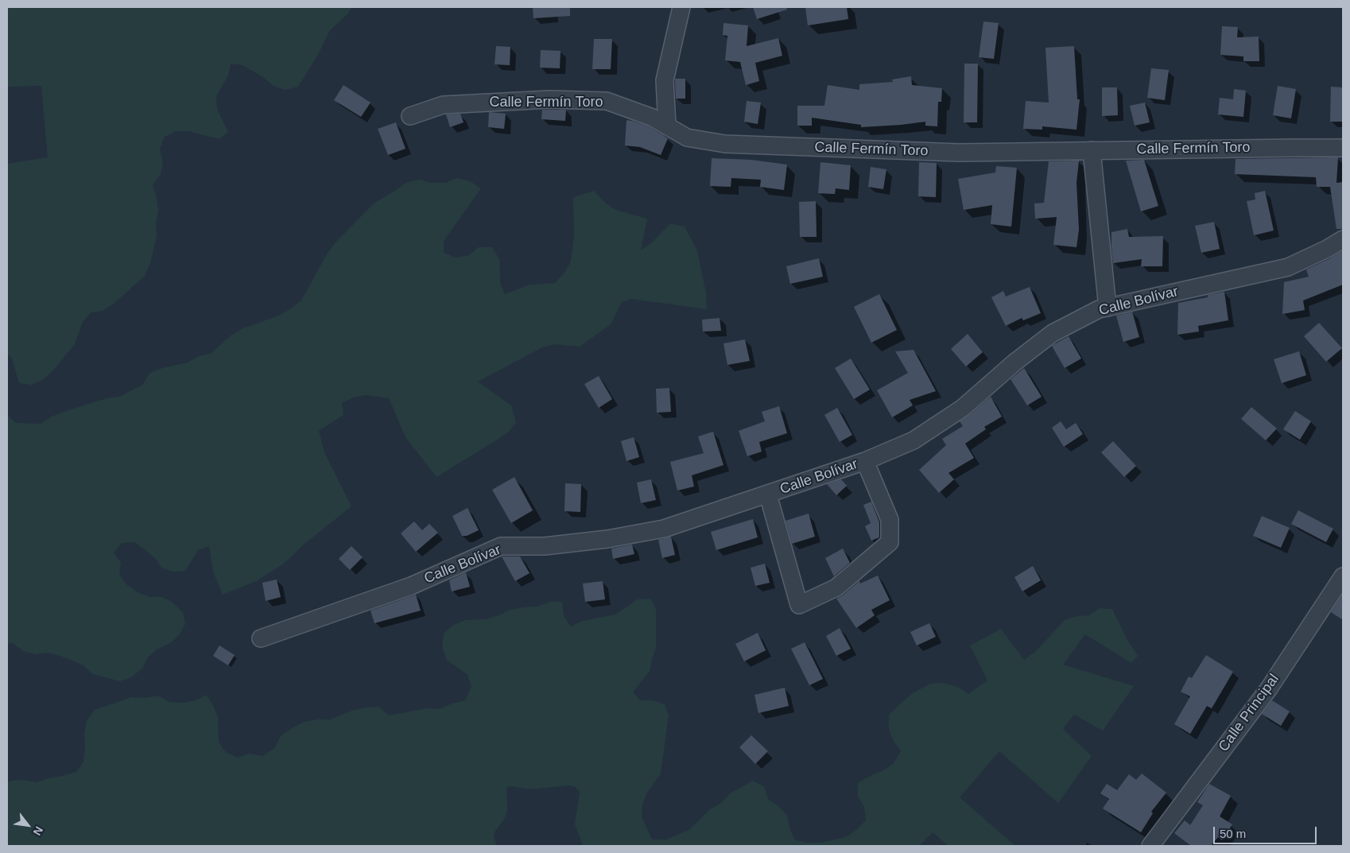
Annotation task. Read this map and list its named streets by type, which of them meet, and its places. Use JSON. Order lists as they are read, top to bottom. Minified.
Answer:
{"streets":{"street":["Calle Fermín Toro","Calle Bolívar","Calle Principal"]},"scale_bar":"50 m","north":"bottom right"}
